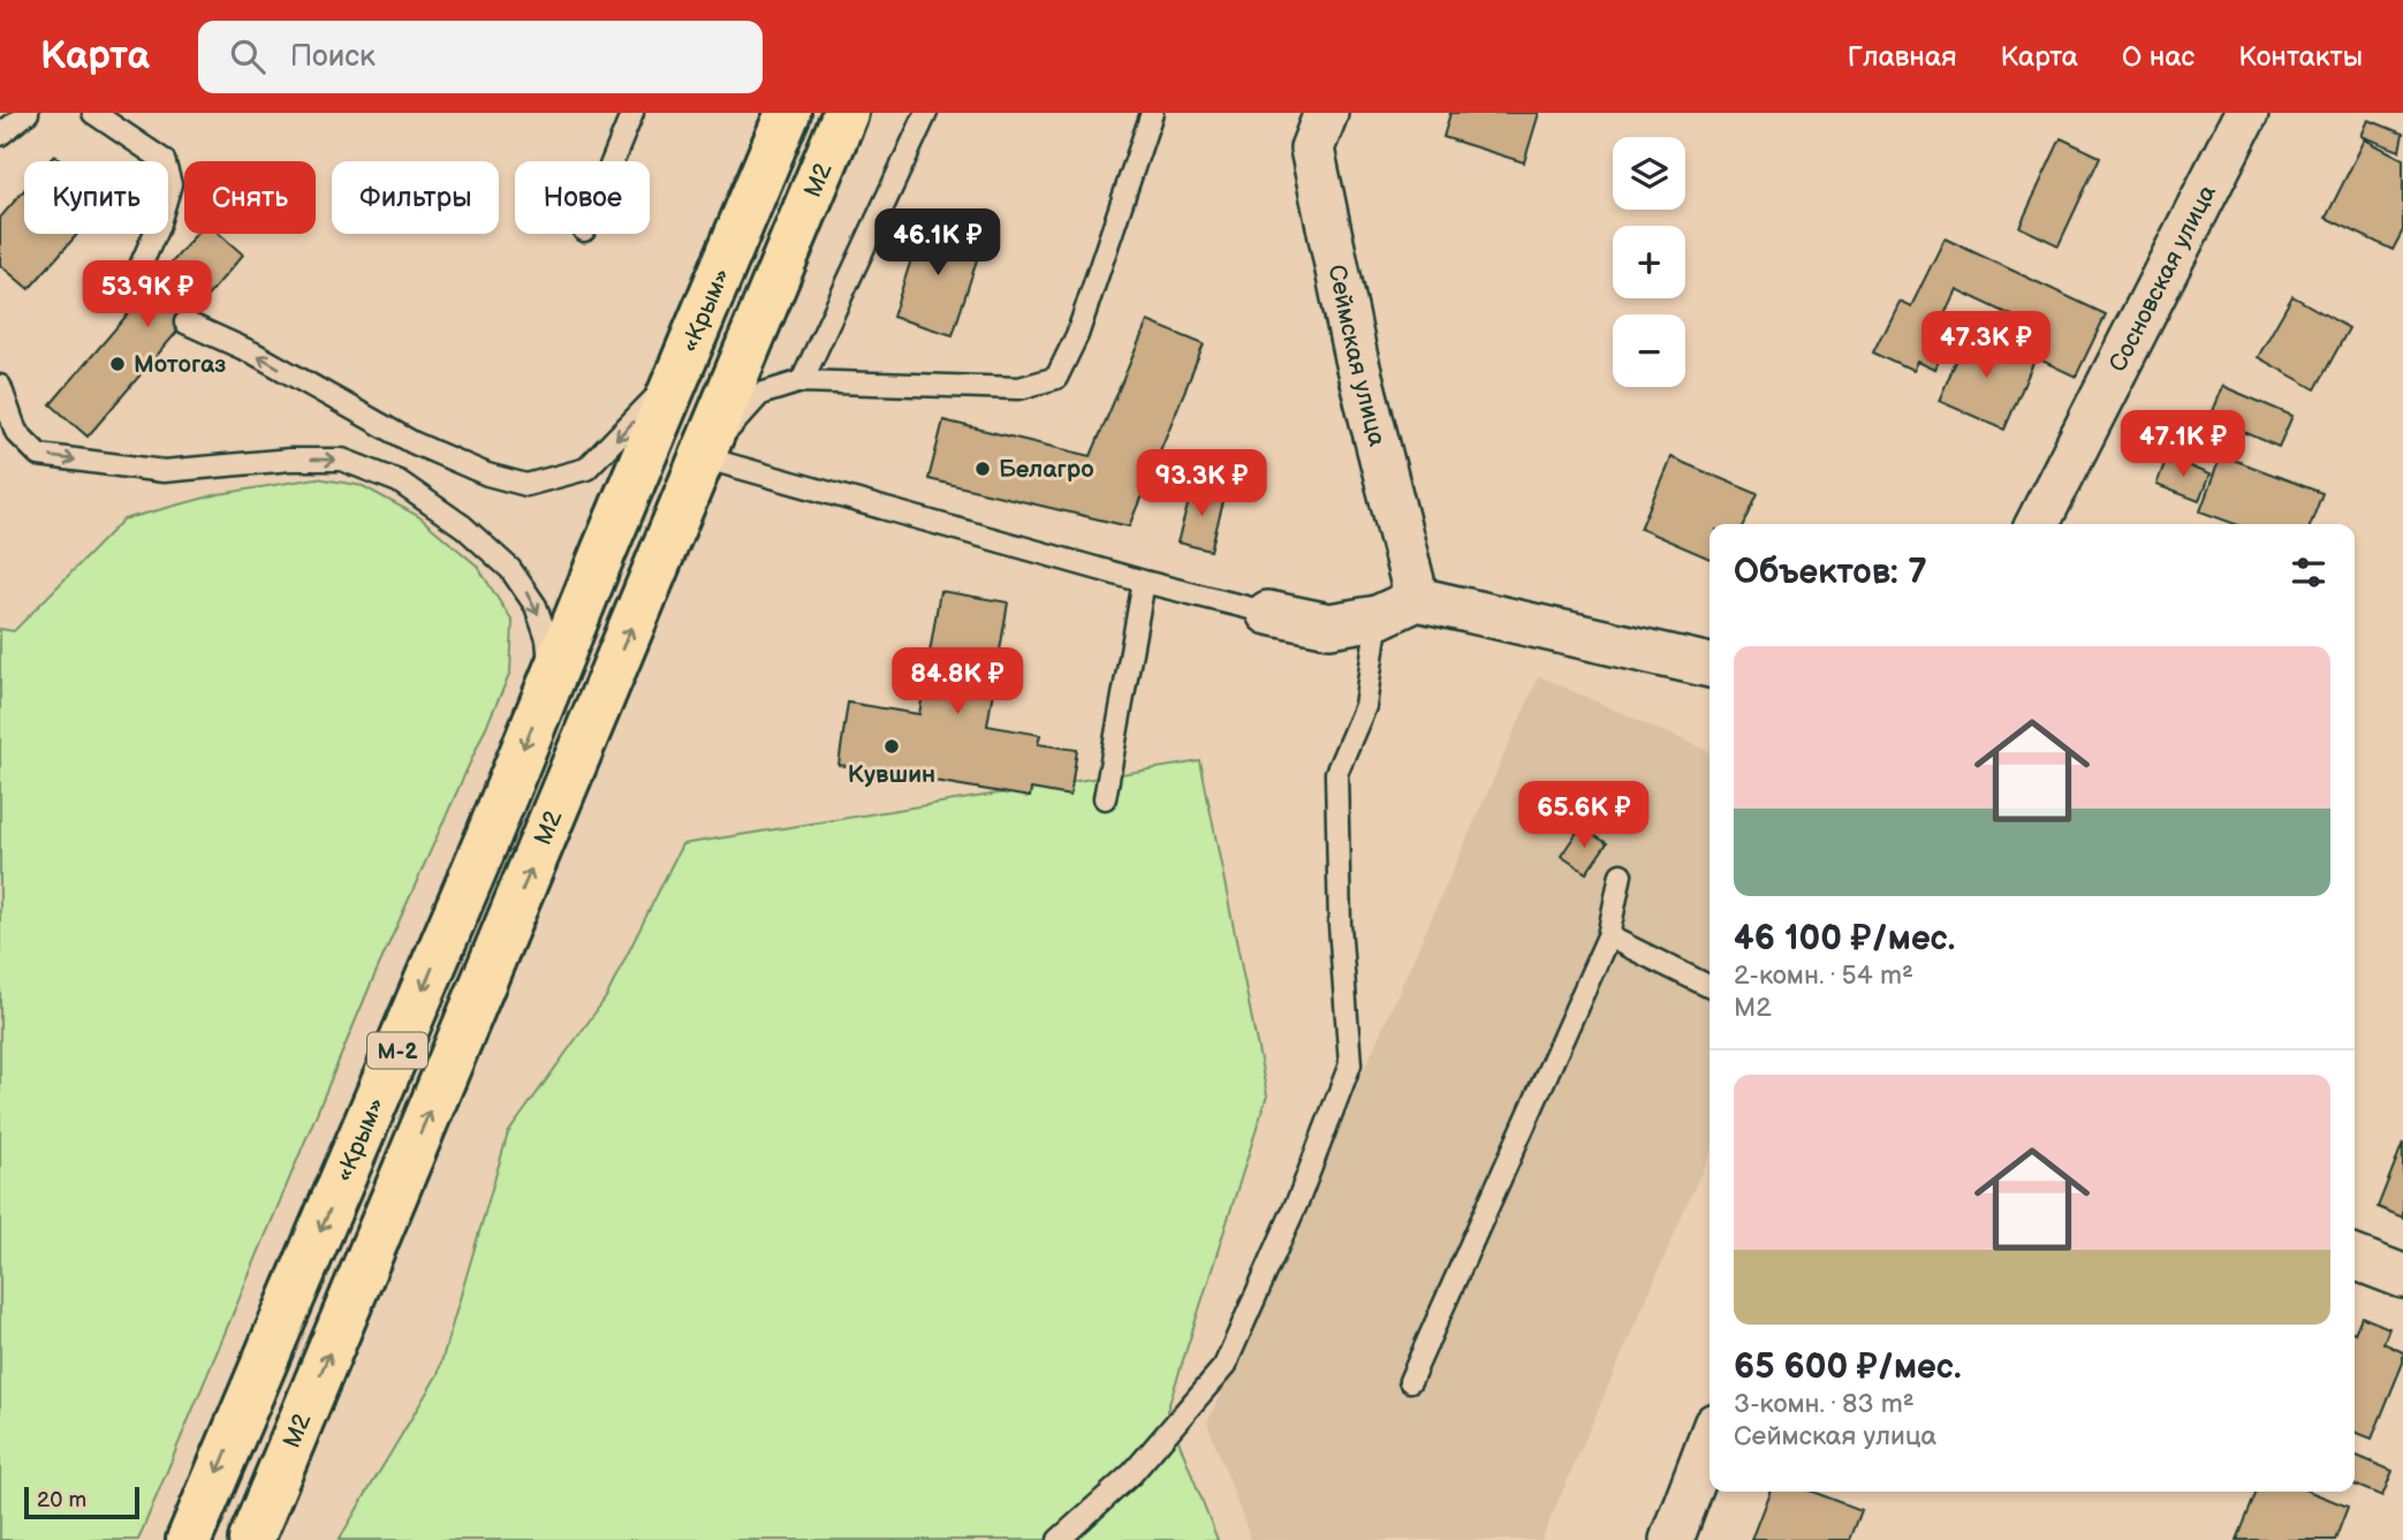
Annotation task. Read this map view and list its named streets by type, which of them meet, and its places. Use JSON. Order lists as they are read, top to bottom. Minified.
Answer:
{"streets":{"highway":["М2","«Крым»","М-2"],"street":["Сосновская улица","Сеймская улица"]},"one_way":["М2","«Крым»"],"places":["Мотогаз","Белагро","Кувшин"],"scale_bar":"20 m","page":{"header":"Карта","search":"Поиск","nav":["Главная","Карта","О нас","Контакты"],"map_buttons":["+","−"],"chip":["Купить","Снять","Фильтры","Новое"],"price":["46.1K ₽","53.9K ₽","47.3K ₽","47.1K ₽","93.3K ₽","84.8K ₽","65.6K ₽"],"heading":"Объектов: 7","list":[{"name":"46 100 ₽/мес.","note":"2-комн. · 54 m² · М2"},{"name":"65 600 ₽/мес.","note":"3-комн. · 83 m² · Сеймская улица"}],"scale":"20 m"}}
